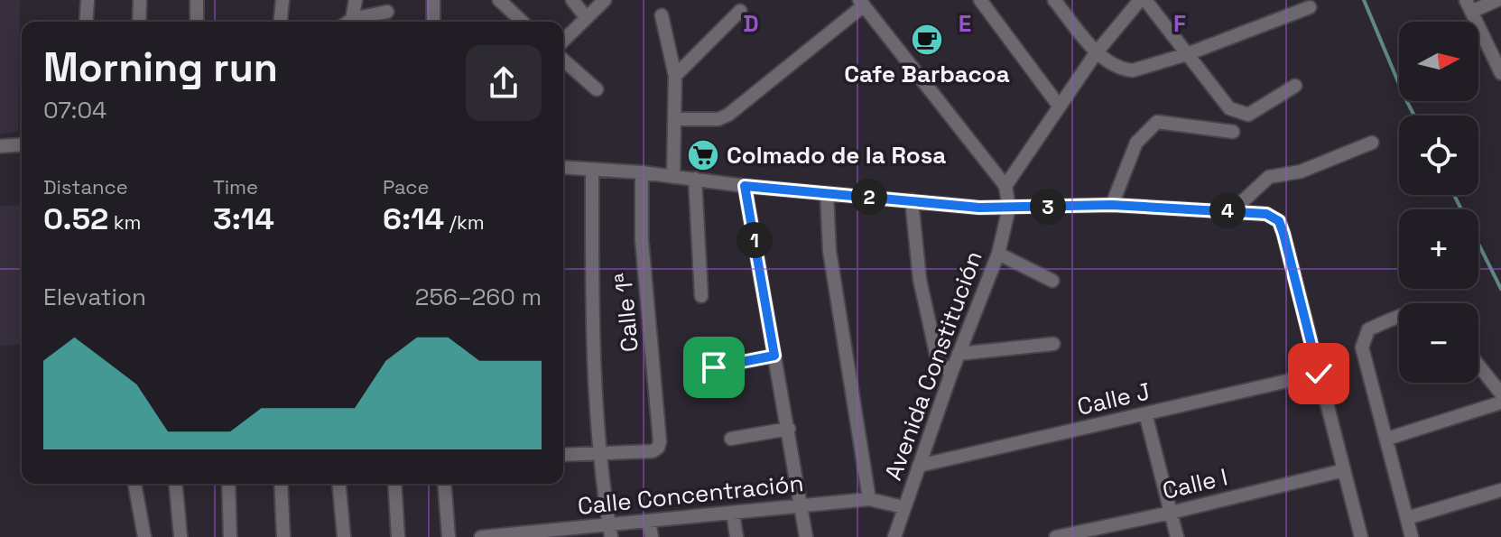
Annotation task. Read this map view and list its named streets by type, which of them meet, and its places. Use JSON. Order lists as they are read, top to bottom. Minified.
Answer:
{"streets":{"street":["Calle 1ª","Avenida Constitución","Calle J","Calle I","Calle Concentración"]},"crossings":[["Avenida Constitución","Calle J"],["Avenida Constitución","Calle Concentración"]],"places":{"cafe":["Cafe Barbacoa"],"supermarket":["Colmado de la Rosa"]},"north":"right","page":{"map_buttons":["+","−"],"heading":["Morning run","07:04"],"stats":[["Distance","0.52 km"],["Time","3:14"],["Pace","6:14 /km"]],"pins":["2","3","4","1"],"chart":["Elevation","256–260 m"]},"grid":{"columns":["D","E","F"]}}
